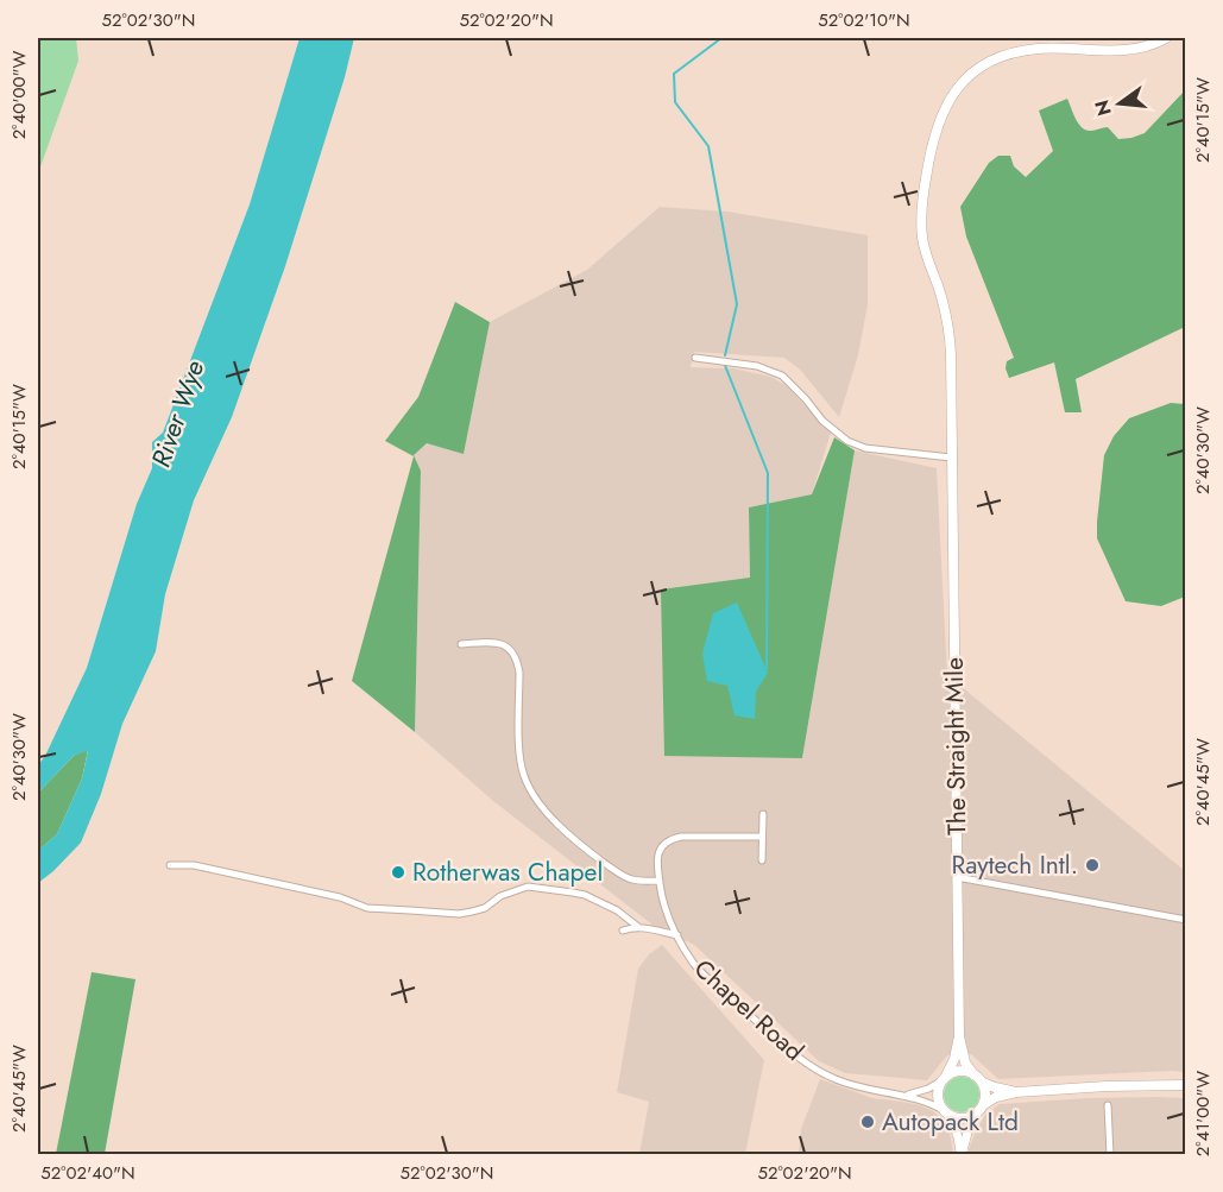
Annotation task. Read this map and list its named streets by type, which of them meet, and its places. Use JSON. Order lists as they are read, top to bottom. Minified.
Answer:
{"streets":{"main road":["The Straight Mile"],"street":["Chapel Road"]},"crossings":[["The Straight Mile","Chapel Road"]],"water":["River Wye"],"places":["Raytech Intl.","Rotherwas Chapel","Autopack Ltd"],"north":"left","coordinates":["52°02'30\"N","52°02'20\"N","52°02'10\"N","2°40'00\"W","2°40'15\"W","2°40'30\"W","2°40'45\"W","2°41'00\"W","52°02'40\"N"]}
